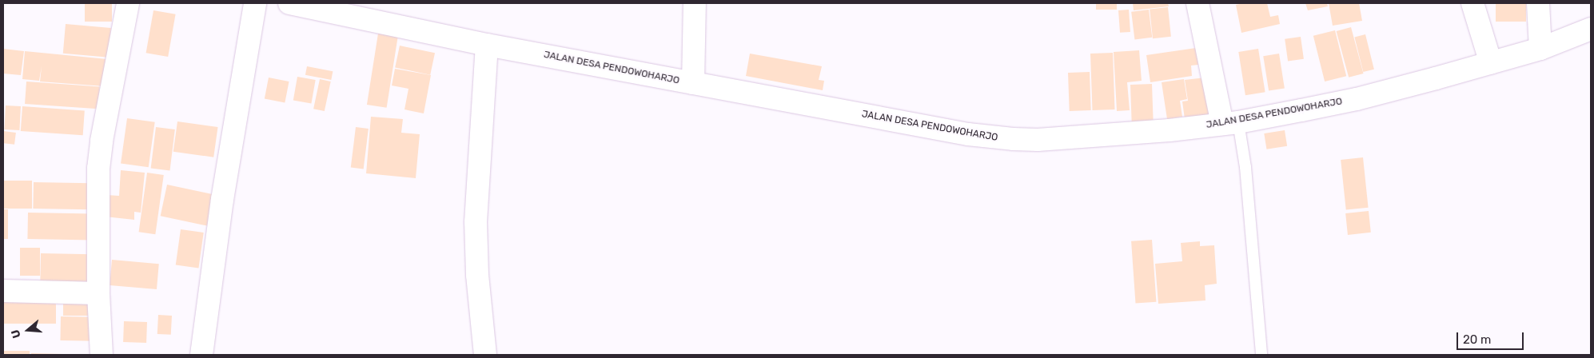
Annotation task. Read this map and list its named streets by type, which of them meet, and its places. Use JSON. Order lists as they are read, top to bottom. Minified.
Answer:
{"streets":{"street":["JALAN DESA PENDOWOHARJO"]},"scale_bar":"20 m","north":"left"}
